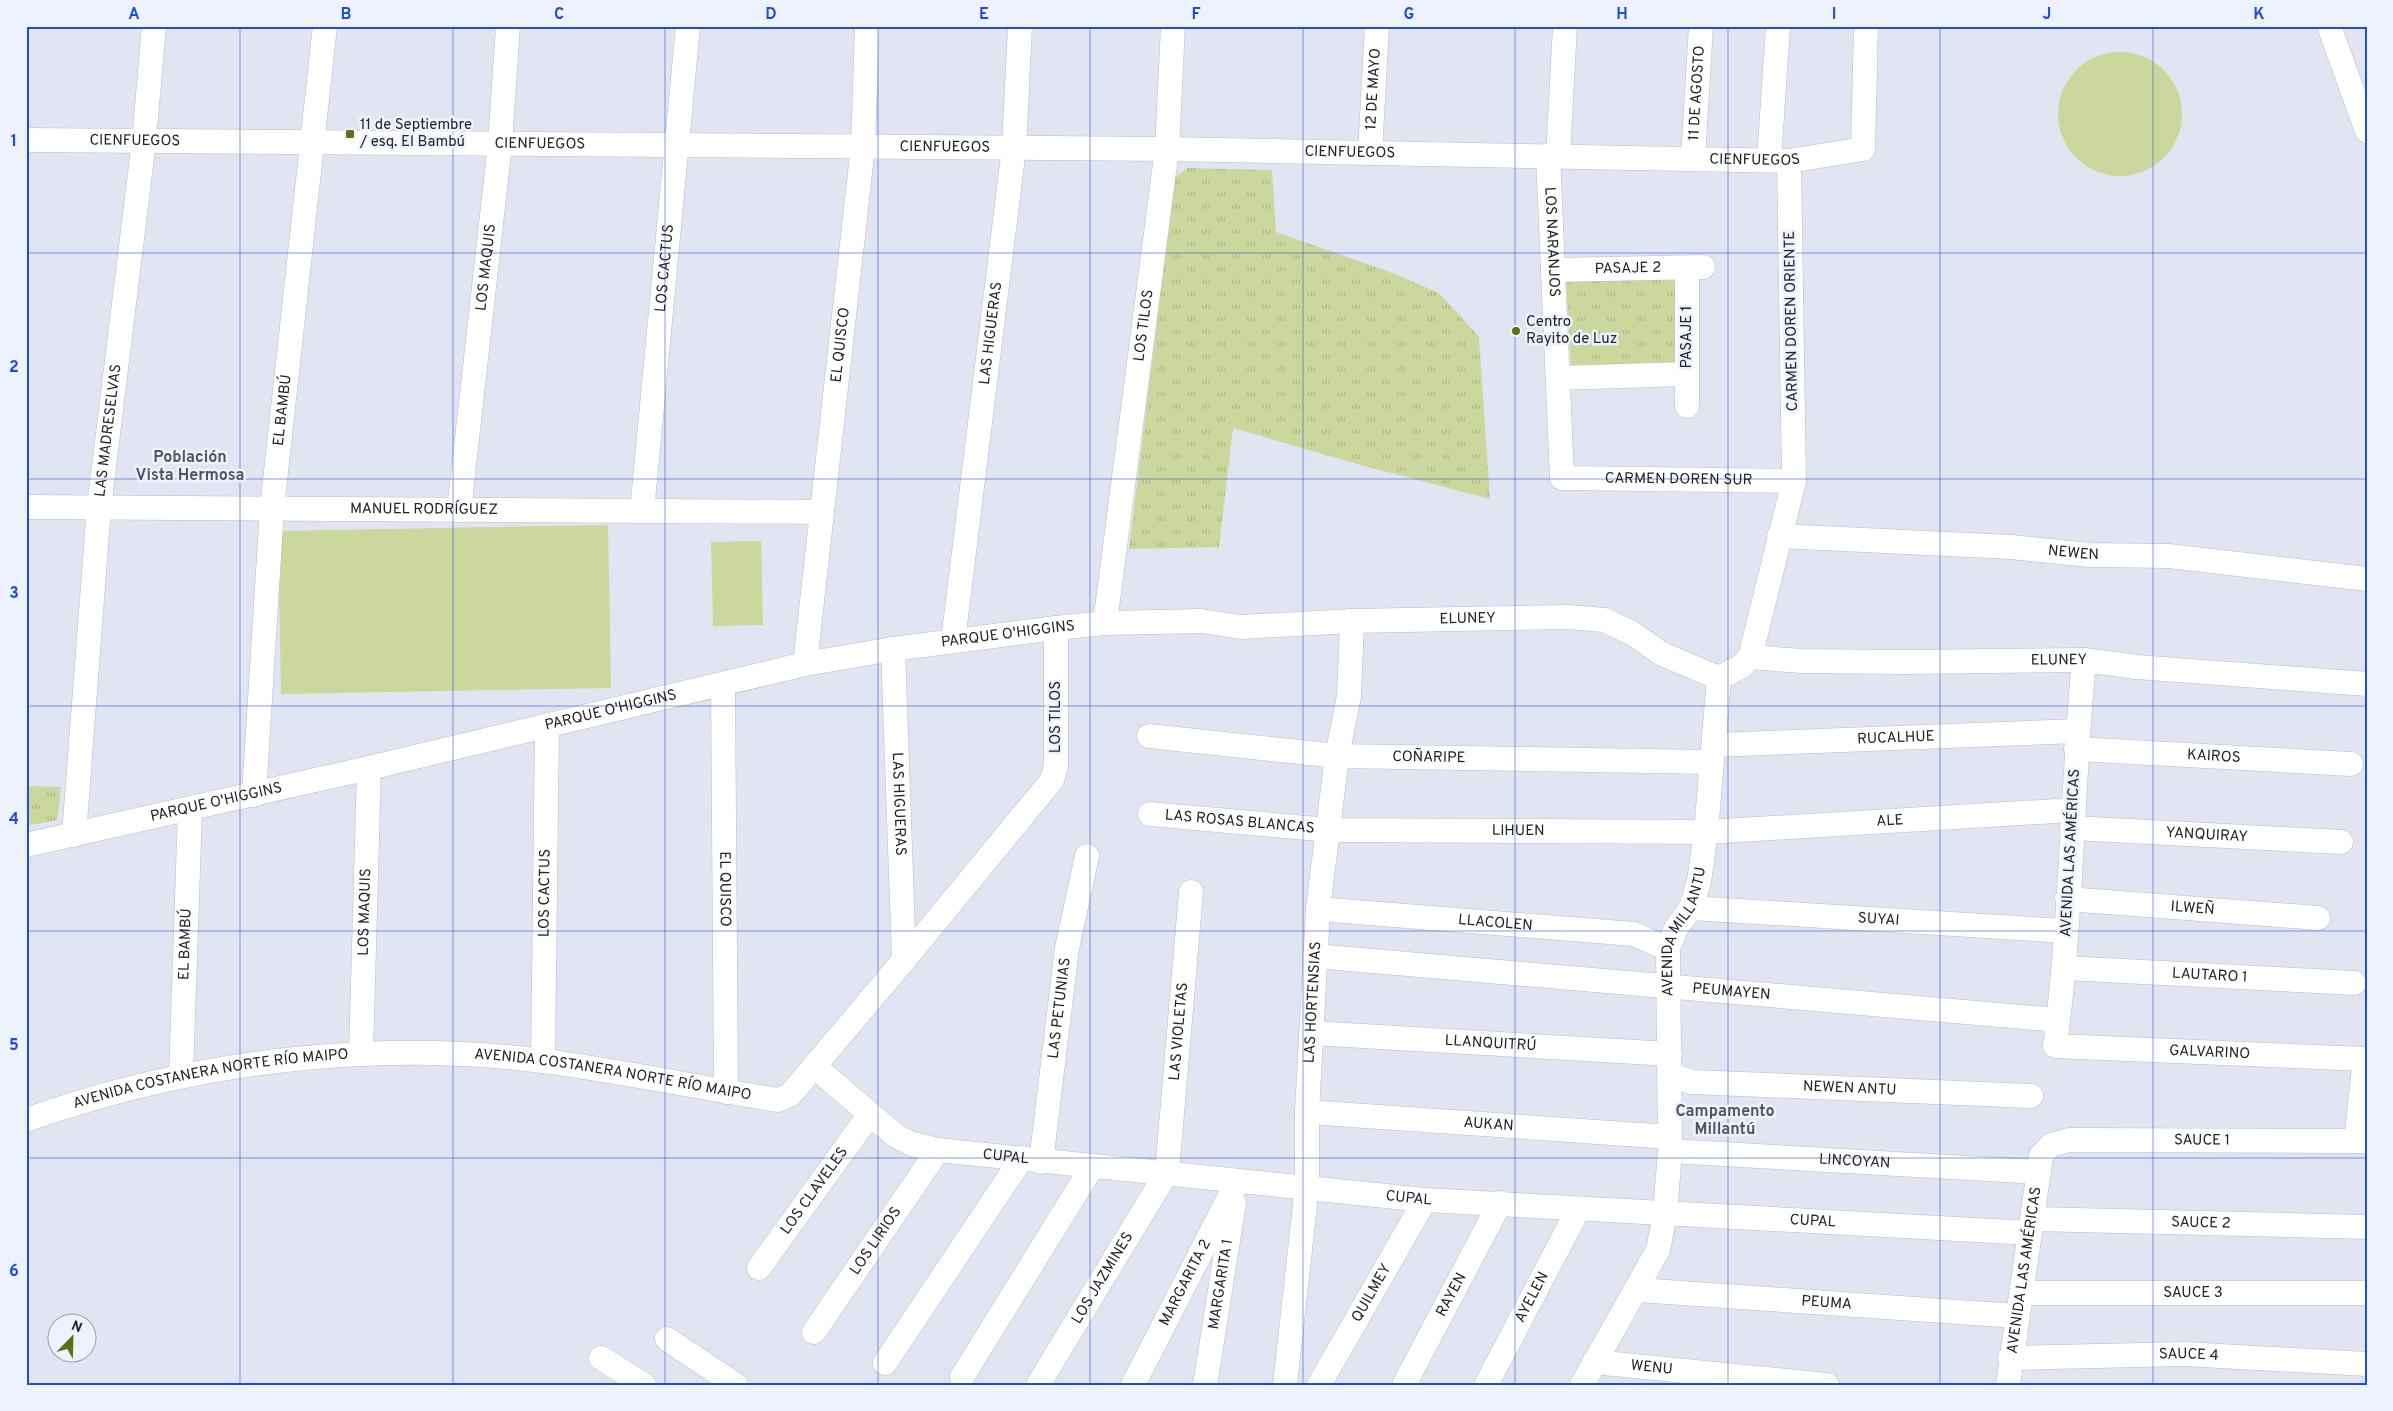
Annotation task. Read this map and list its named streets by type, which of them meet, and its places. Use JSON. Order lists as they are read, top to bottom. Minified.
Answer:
{"streets":{"street":["12 DE MAYO","11 DE AGOSTO","CIENFUEGOS","LOS NARANJOS","LOS MAQUIS","LOS CACTUS","PASAJE 2","CARMEN DOREN ORIENTE","LOS TILOS","LAS HIGUERAS","PASAJE 1","EL QUISCO","EL BAMBÚ","LAS MADRESELVAS","CARMEN DOREN SUR","MANUEL RODRÍGUEZ","NEWEN","ELUNEY","PARQUE O'HIGGINS","RUCALHUE","COÑARIPE","KAIROS","ALE","LAS ROSAS BLANCAS","LIHUEN","YANQUIRAY","AVENIDA LAS AMÉRICAS","ILWEÑ","SUYAI","LLACOLEN","AVENIDA MILLANTU","LAUTARO 1","PEUMAYEN","LAS HORTENSIAS","LAS PETUNIAS","LAS VIOLETAS","LLANQUITRÚ","GALVARINO","AVENIDA COSTANERA NORTE RÍO MAIPO","NEWEN ANTU","AUKAN","SAUCE 1","CUPAL","LINCOYAN","LOS CLAVELES","SAUCE 2","LOS LIRIOS","LOS JAZMINES","MARGARITA 2","MARGARITA 1","QUILMEY","SAUCE 3","RAYEN","AYELEN","PEUMA","SAUCE 4","WENU"]},"crossings":[["12 DE MAYO","CIENFUEGOS"],["11 DE AGOSTO","CIENFUEGOS"],["CIENFUEGOS","LOS NARANJOS"],["CIENFUEGOS","LOS MAQUIS"],["CIENFUEGOS","LOS CACTUS"],["CIENFUEGOS","CARMEN DOREN ORIENTE"],["CIENFUEGOS","LOS TILOS"],["CIENFUEGOS","LAS HIGUERAS"],["CIENFUEGOS","EL QUISCO"],["CIENFUEGOS","EL BAMBÚ"],["CIENFUEGOS","LAS MADRESELVAS"],["LOS NARANJOS","PASAJE 2"],["LOS NARANJOS","CARMEN DOREN SUR"],["LOS MAQUIS","MANUEL RODRÍGUEZ"],["LOS MAQUIS","PARQUE O'HIGGINS"],["LOS MAQUIS","AVENIDA COSTANERA NORTE RÍO MAIPO"],["LOS CACTUS","MANUEL RODRÍGUEZ"],["LOS CACTUS","PARQUE O'HIGGINS"],["LOS CACTUS","AVENIDA COSTANERA NORTE RÍO MAIPO"],["PASAJE 2","PASAJE 1"],["CARMEN DOREN ORIENTE","CARMEN DOREN SUR"],["LOS TILOS","PARQUE O'HIGGINS"],["LOS TILOS","AVENIDA COSTANERA NORTE RÍO MAIPO"],["LAS HIGUERAS","PARQUE O'HIGGINS"],["LAS HIGUERAS","AVENIDA COSTANERA NORTE RÍO MAIPO"],["EL QUISCO","MANUEL RODRÍGUEZ"],["EL QUISCO","PARQUE O'HIGGINS"],["EL QUISCO","AVENIDA COSTANERA NORTE RÍO MAIPO"],["EL BAMBÚ","MANUEL RODRÍGUEZ"],["EL BAMBÚ","PARQUE O'HIGGINS"],["EL BAMBÚ","AVENIDA COSTANERA NORTE RÍO MAIPO"],["LAS MADRESELVAS","MANUEL RODRÍGUEZ"],["LAS MADRESELVAS","PARQUE O'HIGGINS"],["ELUNEY","PARQUE O'HIGGINS"],["ELUNEY","AVENIDA LAS AMÉRICAS"],["ELUNEY","AVENIDA MILLANTU"],["ELUNEY","LAS HORTENSIAS"],["RUCALHUE","COÑARIPE"],["RUCALHUE","KAIROS"],["RUCALHUE","AVENIDA LAS AMÉRICAS"],["RUCALHUE","AVENIDA MILLANTU"],["COÑARIPE","AVENIDA MILLANTU"],["COÑARIPE","LAS HORTENSIAS"],["KAIROS","AVENIDA LAS AMÉRICAS"],["ALE","LIHUEN"],["ALE","YANQUIRAY"],["ALE","AVENIDA LAS AMÉRICAS"],["ALE","AVENIDA MILLANTU"],["LAS ROSAS BLANCAS","LIHUEN"],["LAS ROSAS BLANCAS","LAS HORTENSIAS"],["LIHUEN","AVENIDA MILLANTU"],["LIHUEN","LAS HORTENSIAS"],["YANQUIRAY","AVENIDA LAS AMÉRICAS"],["AVENIDA LAS AMÉRICAS","ILWEÑ"],["AVENIDA LAS AMÉRICAS","SUYAI"],["AVENIDA LAS AMÉRICAS","LAUTARO 1"],["AVENIDA LAS AMÉRICAS","PEUMAYEN"],["AVENIDA LAS AMÉRICAS","GALVARINO"],["AVENIDA LAS AMÉRICAS","SAUCE 1"],["AVENIDA LAS AMÉRICAS","CUPAL"],["AVENIDA LAS AMÉRICAS","LINCOYAN"],["AVENIDA LAS AMÉRICAS","SAUCE 2"],["AVENIDA LAS AMÉRICAS","SAUCE 3"],["AVENIDA LAS AMÉRICAS","PEUMA"],["AVENIDA LAS AMÉRICAS","SAUCE 4"],["SUYAI","AVENIDA MILLANTU"],["LLACOLEN","AVENIDA MILLANTU"],["LLACOLEN","LAS HORTENSIAS"],["AVENIDA MILLANTU","PEUMAYEN"],["AVENIDA MILLANTU","LLANQUITRÚ"],["AVENIDA MILLANTU","NEWEN ANTU"],["AVENIDA MILLANTU","AUKAN"],["AVENIDA MILLANTU","CUPAL"],["AVENIDA MILLANTU","LINCOYAN"],["AVENIDA MILLANTU","PEUMA"],["AVENIDA MILLANTU","WENU"],["PEUMAYEN","LAS HORTENSIAS"],["LAS HORTENSIAS","LLANQUITRÚ"],["LAS HORTENSIAS","AUKAN"],["LAS HORTENSIAS","CUPAL"],["LAS PETUNIAS","CUPAL"],["LAS VIOLETAS","CUPAL"],["LAS VIOLETAS","LOS JAZMINES"],["LLANQUITRÚ","NEWEN ANTU"],["GALVARINO","SAUCE 1"],["AVENIDA COSTANERA NORTE RÍO MAIPO","CUPAL"],["AUKAN","LINCOYAN"],["SAUCE 1","LINCOYAN"],["CUPAL","LOS CLAVELES"],["CUPAL","SAUCE 2"],["CUPAL","LOS LIRIOS"],["CUPAL","LOS JAZMINES"],["CUPAL","MARGARITA 2"],["CUPAL","MARGARITA 1"],["CUPAL","QUILMEY"],["CUPAL","RAYEN"],["CUPAL","AYELEN"],["MARGARITA 2","MARGARITA 1"]],"districts":["Población Vista Hermosa","Campamento Millantú"],"places":{"transit":["11 de Septiembre / esq. El Bambú"],"other":["Centro Rayito de Luz"]},"north":"top right","grid":{"columns":["A","B","C","D","E","F","G","H","I","J","K"],"rows":["1","2","3","4","5","6"]}}
